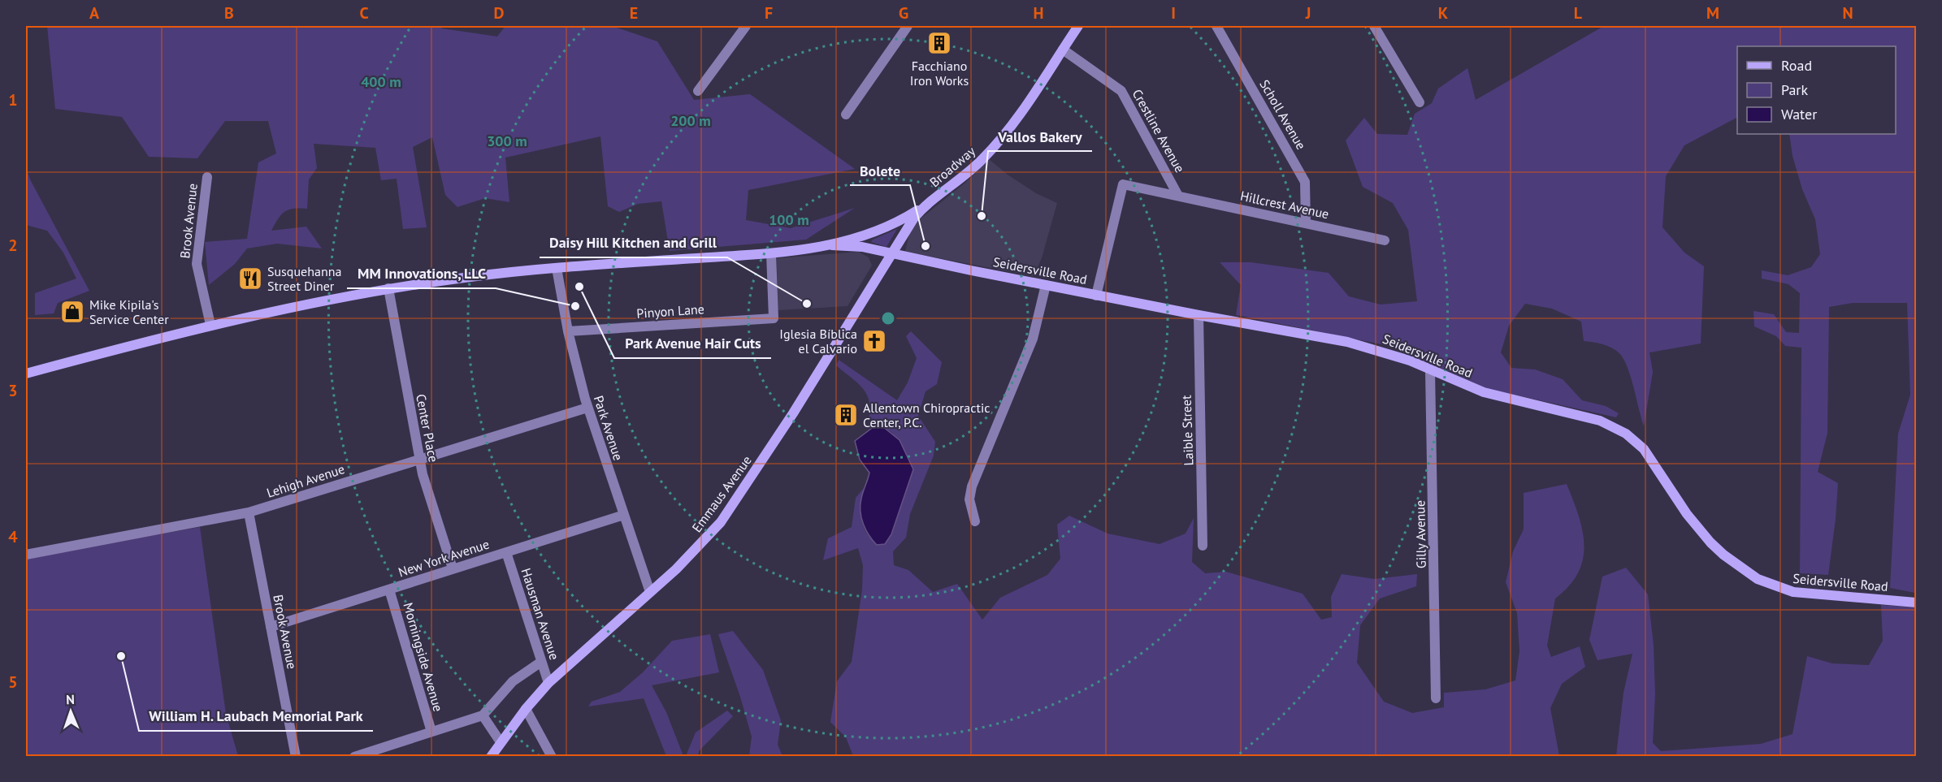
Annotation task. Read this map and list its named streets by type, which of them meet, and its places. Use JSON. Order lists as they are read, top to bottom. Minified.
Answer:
{"streets":{"main road":["Broadway","Seidersville Road","Emmaus Avenue"],"street":["Scholl Avenue","Crestline Avenue","Hillcrest Avenue","Brook Avenue","Pinyon Lane","Center Place","Park Avenue","Laible Street","Lehigh Avenue","Gilly Avenue","New York Avenue","Hausman Avenue","Morningside Avenue"]},"crossings":[["Scholl Avenue","Hillcrest Avenue"],["Crestline Avenue","Broadway"],["Crestline Avenue","Hillcrest Avenue"],["Broadway","Seidersville Road"],["Broadway","Emmaus Avenue"],["Hillcrest Avenue","Seidersville Road"],["Brook Avenue","Lehigh Avenue"],["Brook Avenue","New York Avenue"],["Seidersville Road","Laible Street"],["Seidersville Road","Emmaus Avenue"],["Seidersville Road","Gilly Avenue"],["Pinyon Lane","Park Avenue"],["Center Place","Lehigh Avenue"],["Center Place","New York Avenue"],["Park Avenue","Lehigh Avenue"],["Park Avenue","Emmaus Avenue"],["Park Avenue","New York Avenue"],["Emmaus Avenue","Hausman Avenue"],["New York Avenue","Hausman Avenue"],["New York Avenue","Morningside Avenue"]],"places":{"building":["Facchiano Iron Works","Allentown Chiropractic Center, P.C."],"other":["Vallos Bakery","Bolete","Park Avenue Hair Cuts","Daisy Hill Kitchen and Grill","MM Innovations, LLC","William H. Laubach Memorial Park"],"restaurant":["Susquehanna Street Diner"],"shop":["Mike Kipila's Service Center"],"church":["Iglesia Bíblica el Calvario"]},"legend":["Road","Park","Water"],"north":"top","grid":{"columns":["A","B","C","D","E","F","G","H","I","J","K","L","M","N"],"rows":["1","2","3","4","5"]},"rings":["400 m","200 m","300 m","100 m"]}
